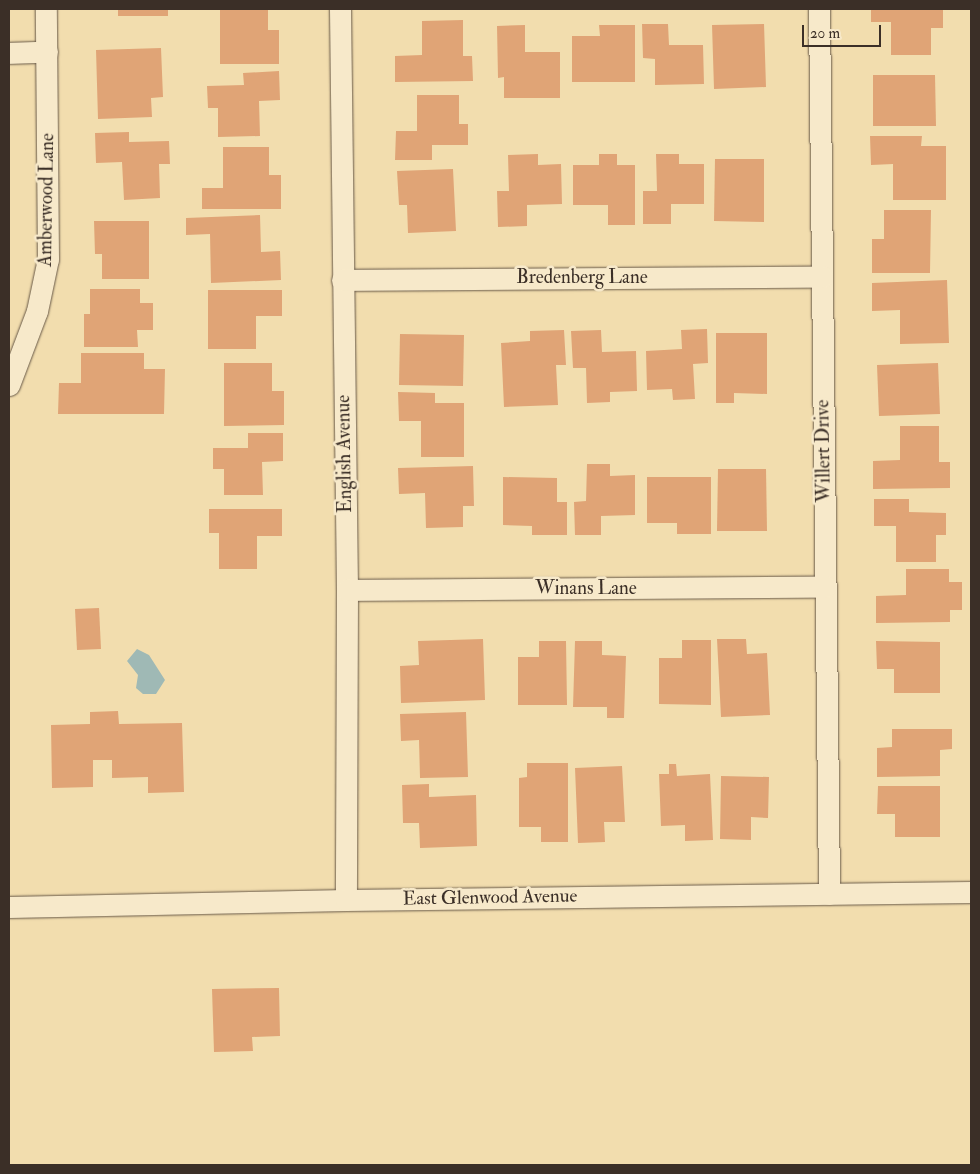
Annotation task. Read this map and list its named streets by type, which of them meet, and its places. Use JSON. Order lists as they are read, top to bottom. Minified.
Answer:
{"streets":{"street":["Amberwood Lane","Bredenberg Lane","Willert Drive","English Avenue","Winans Lane","East Glenwood Avenue"]},"crossings":[["Bredenberg Lane","Willert Drive"],["Bredenberg Lane","English Avenue"],["Willert Drive","Winans Lane"],["Willert Drive","East Glenwood Avenue"],["English Avenue","Winans Lane"],["English Avenue","East Glenwood Avenue"]],"scale_bar":"20 m"}
